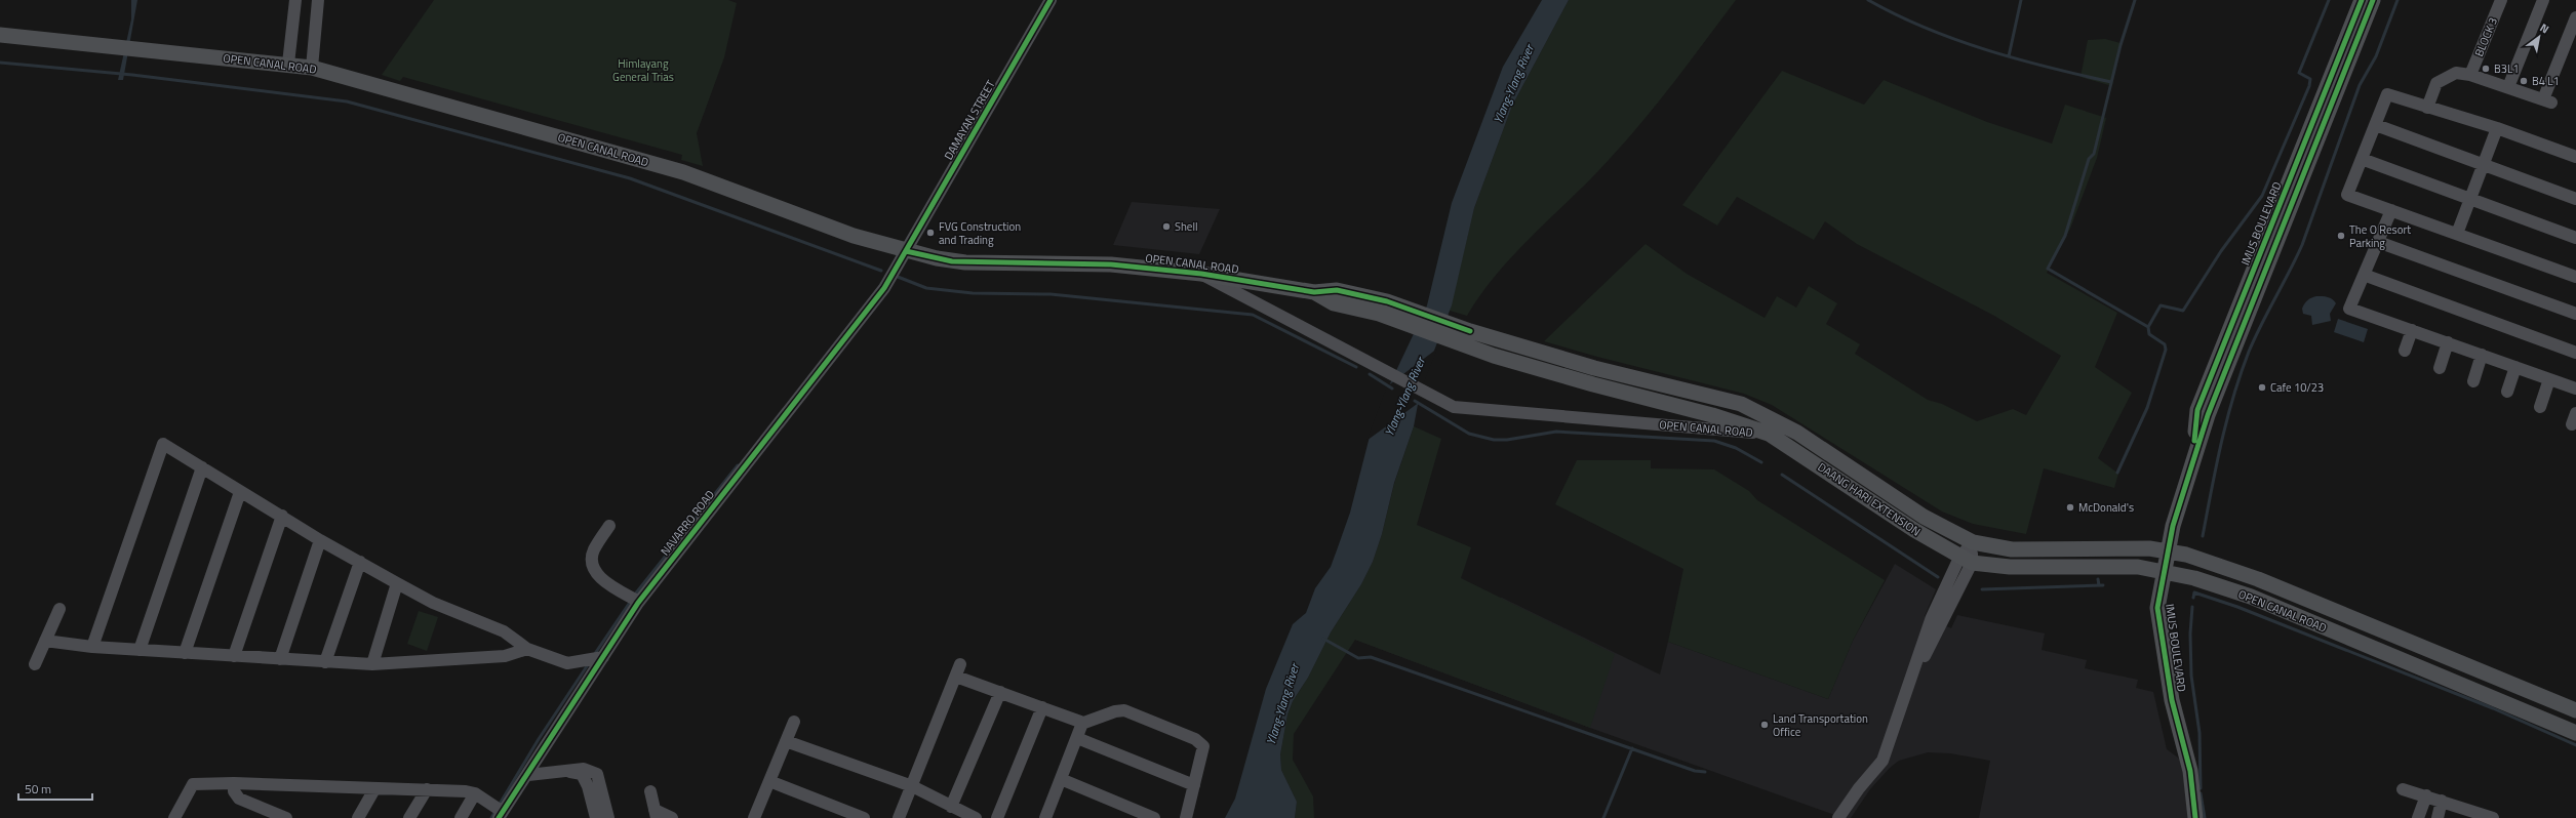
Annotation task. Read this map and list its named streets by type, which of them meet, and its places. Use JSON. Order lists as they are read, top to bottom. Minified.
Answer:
{"streets":{"main road":["OPEN CANAL ROAD","IMUS BOULEVARD","DAANG HARI EXTENSION"],"street":["BLOCK 3","DAMAYAN STREET","NAVARRO ROAD"]},"crossings":[["OPEN CANAL ROAD","DAMAYAN STREET"],["OPEN CANAL ROAD","IMUS BOULEVARD"],["OPEN CANAL ROAD","DAANG HARI EXTENSION"],["OPEN CANAL ROAD","NAVARRO ROAD"],["DAMAYAN STREET","NAVARRO ROAD"]],"water":["Ylang-Ylang River"],"parks":["Himlayang General Trias"],"places":["B3L1","B4 L1","Shell","FVG Construction and Trading","The O Resort Parking","Cafe 10/23","McDonald's","Land Transportation Office"],"scale_bar":"50 m","north":"top right"}
